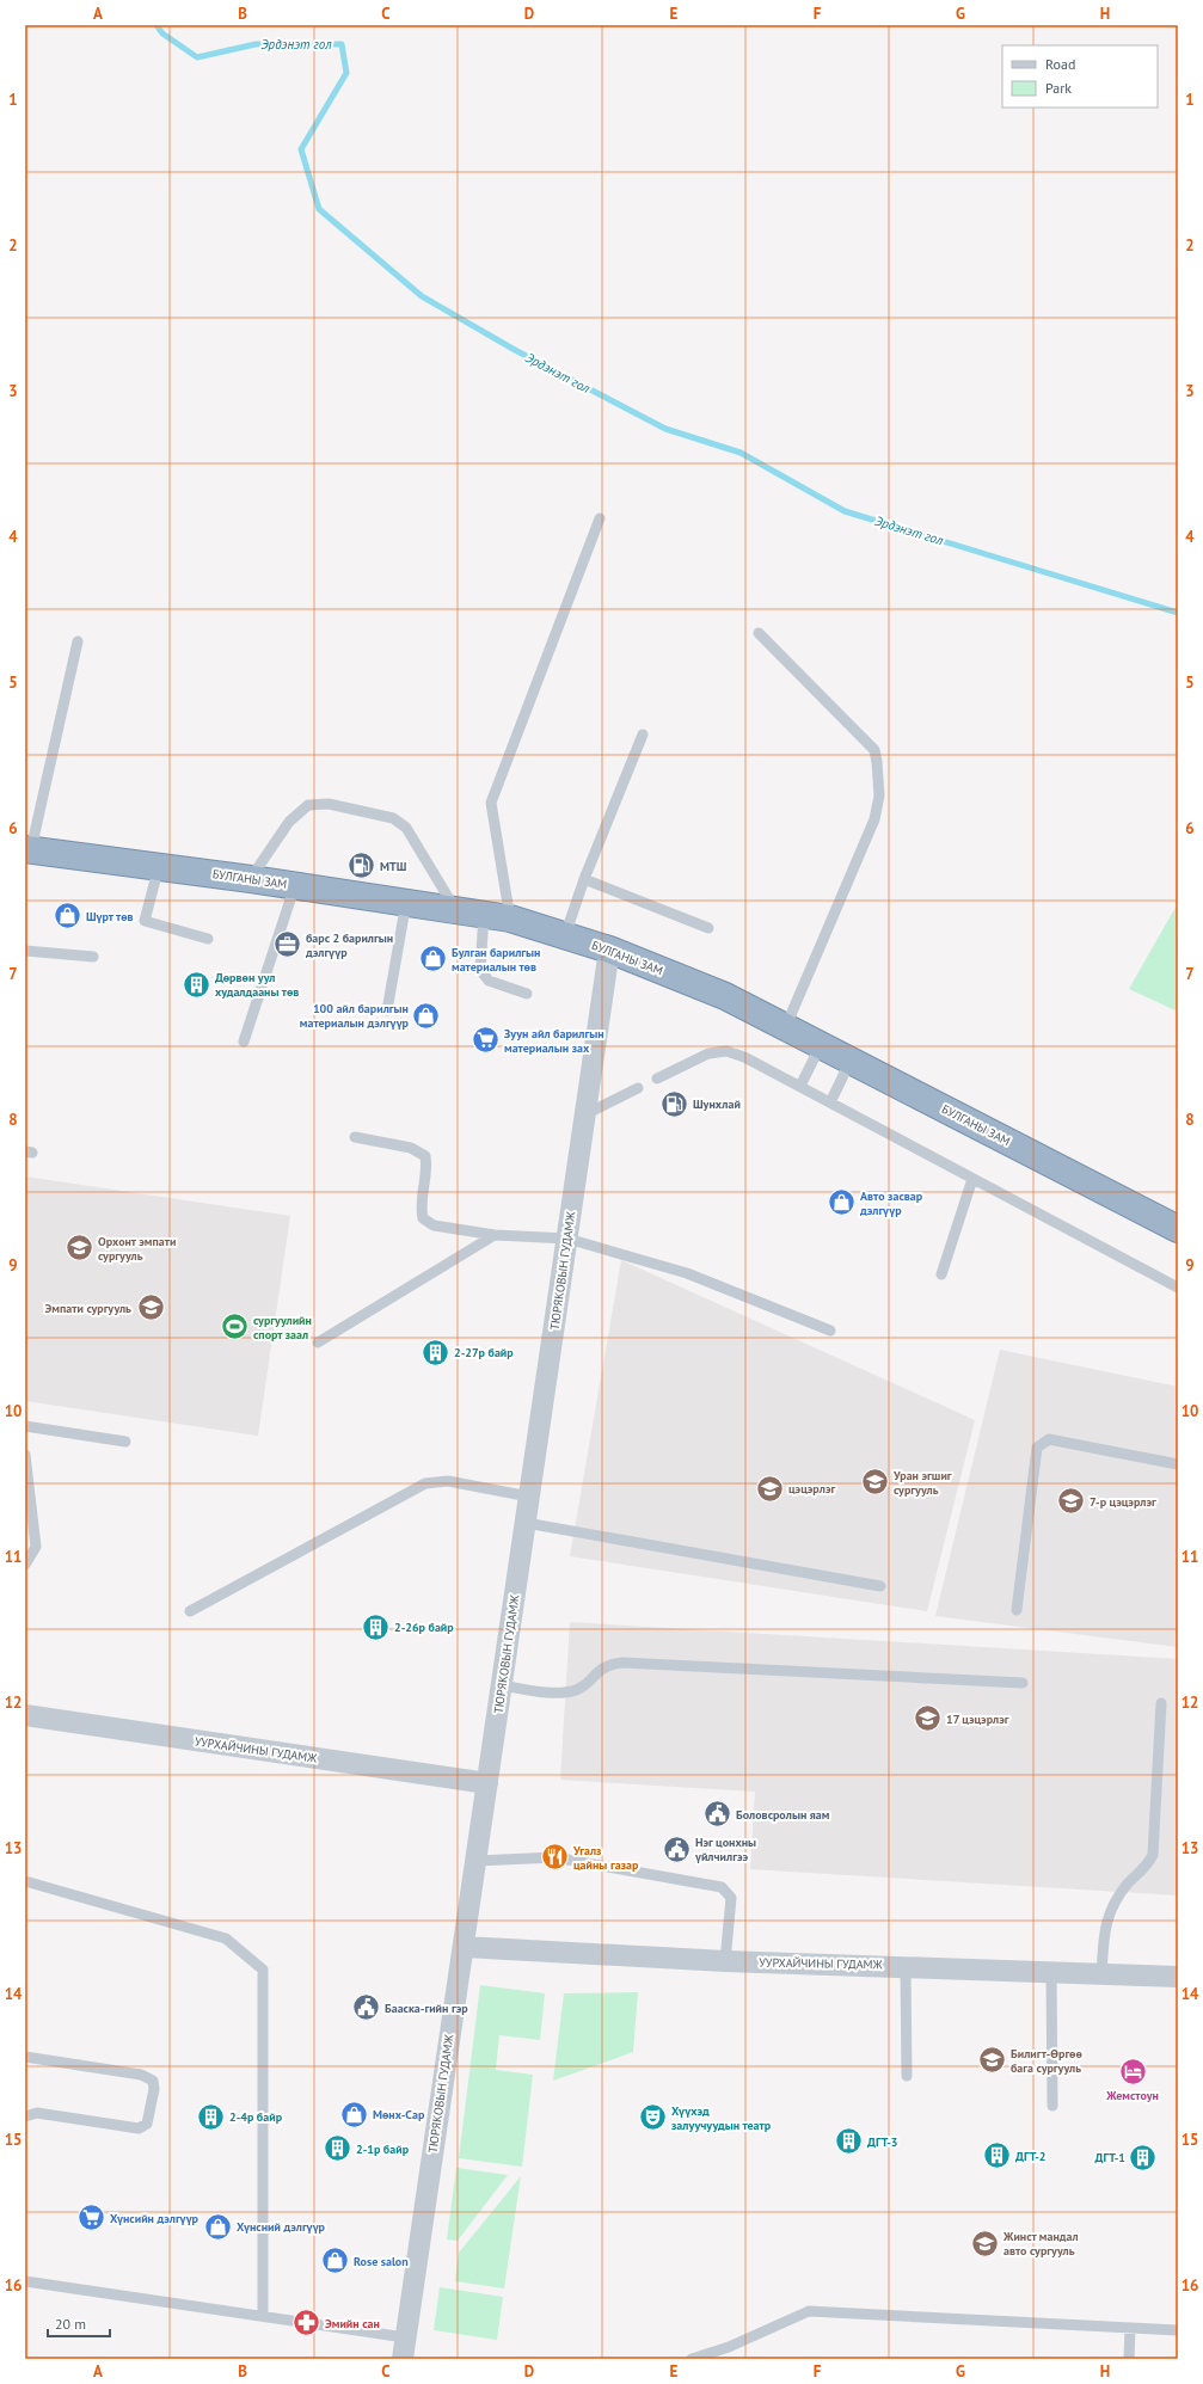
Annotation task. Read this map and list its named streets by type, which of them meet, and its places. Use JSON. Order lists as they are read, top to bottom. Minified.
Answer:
{"streets":{"highway":["БУЛГАНЫ ЗАМ"],"street":["ТЮРЯКОВЫН ГУДАМЖ","УУРХАЙЧИНЫ ГУДАМЖ"]},"crossings":[["БУЛГАНЫ ЗАМ","ТЮРЯКОВЫН ГУДАМЖ"],["ТЮРЯКОВЫН ГУДАМЖ","УУРХАЙЧИНЫ ГУДАМЖ"]],"water":["Эрдэнэт гол"],"places":{"fuel station":["МТШ","Шунхлай"],"shop":["Шүрт төв","Булган барилгын материалын төв","100 айл барилгын материалын дэлгүүр","Авто засвар дэлгүүр","Мөнх-Сар","Хүнсний дэлгүүр","Rose salon"],"office":["барс 2 барилгын дэлгүүр"],"building":["Дөрвөн уул худалдааны төв","2-27р байр","2-26р байр","2-4р байр","ДГТ-3","2-1р байр","ДГТ-2","ДГТ-1"],"supermarket":["Зуун айл барилгын материалын зах","Хүнсийн дэлгүүр"],"school or university":["Орхонт эмпати сургууль","Эмпати сургууль","Уран эгшиг сургууль","цэцэрлэг","7-р цэцэрлэг","17 цэцэрлэг","Билигт-Өргөө бага сургууль","Жинст мандал авто сургууль"],"sports":["сургуулийн спорт заал"],"public building":["Боловсролын яам","Нэг цонхны үйлчилгээ","Бааска-гийн гэр"],"restaurant":["Угалз цайны газар"],"hotel":["Жемстоун"],"theatre":["Хүүхэд залуучуудын театр"],"pharmacy":["Эмийн сан"]},"legend":["Road","Park"],"scale_bar":"20 m","grid":{"columns":["A","B","C","D","E","F","G","H"],"rows":["1","2","3","4","5","6","7","8","9","10","11","12","13","14","15","16"]}}
